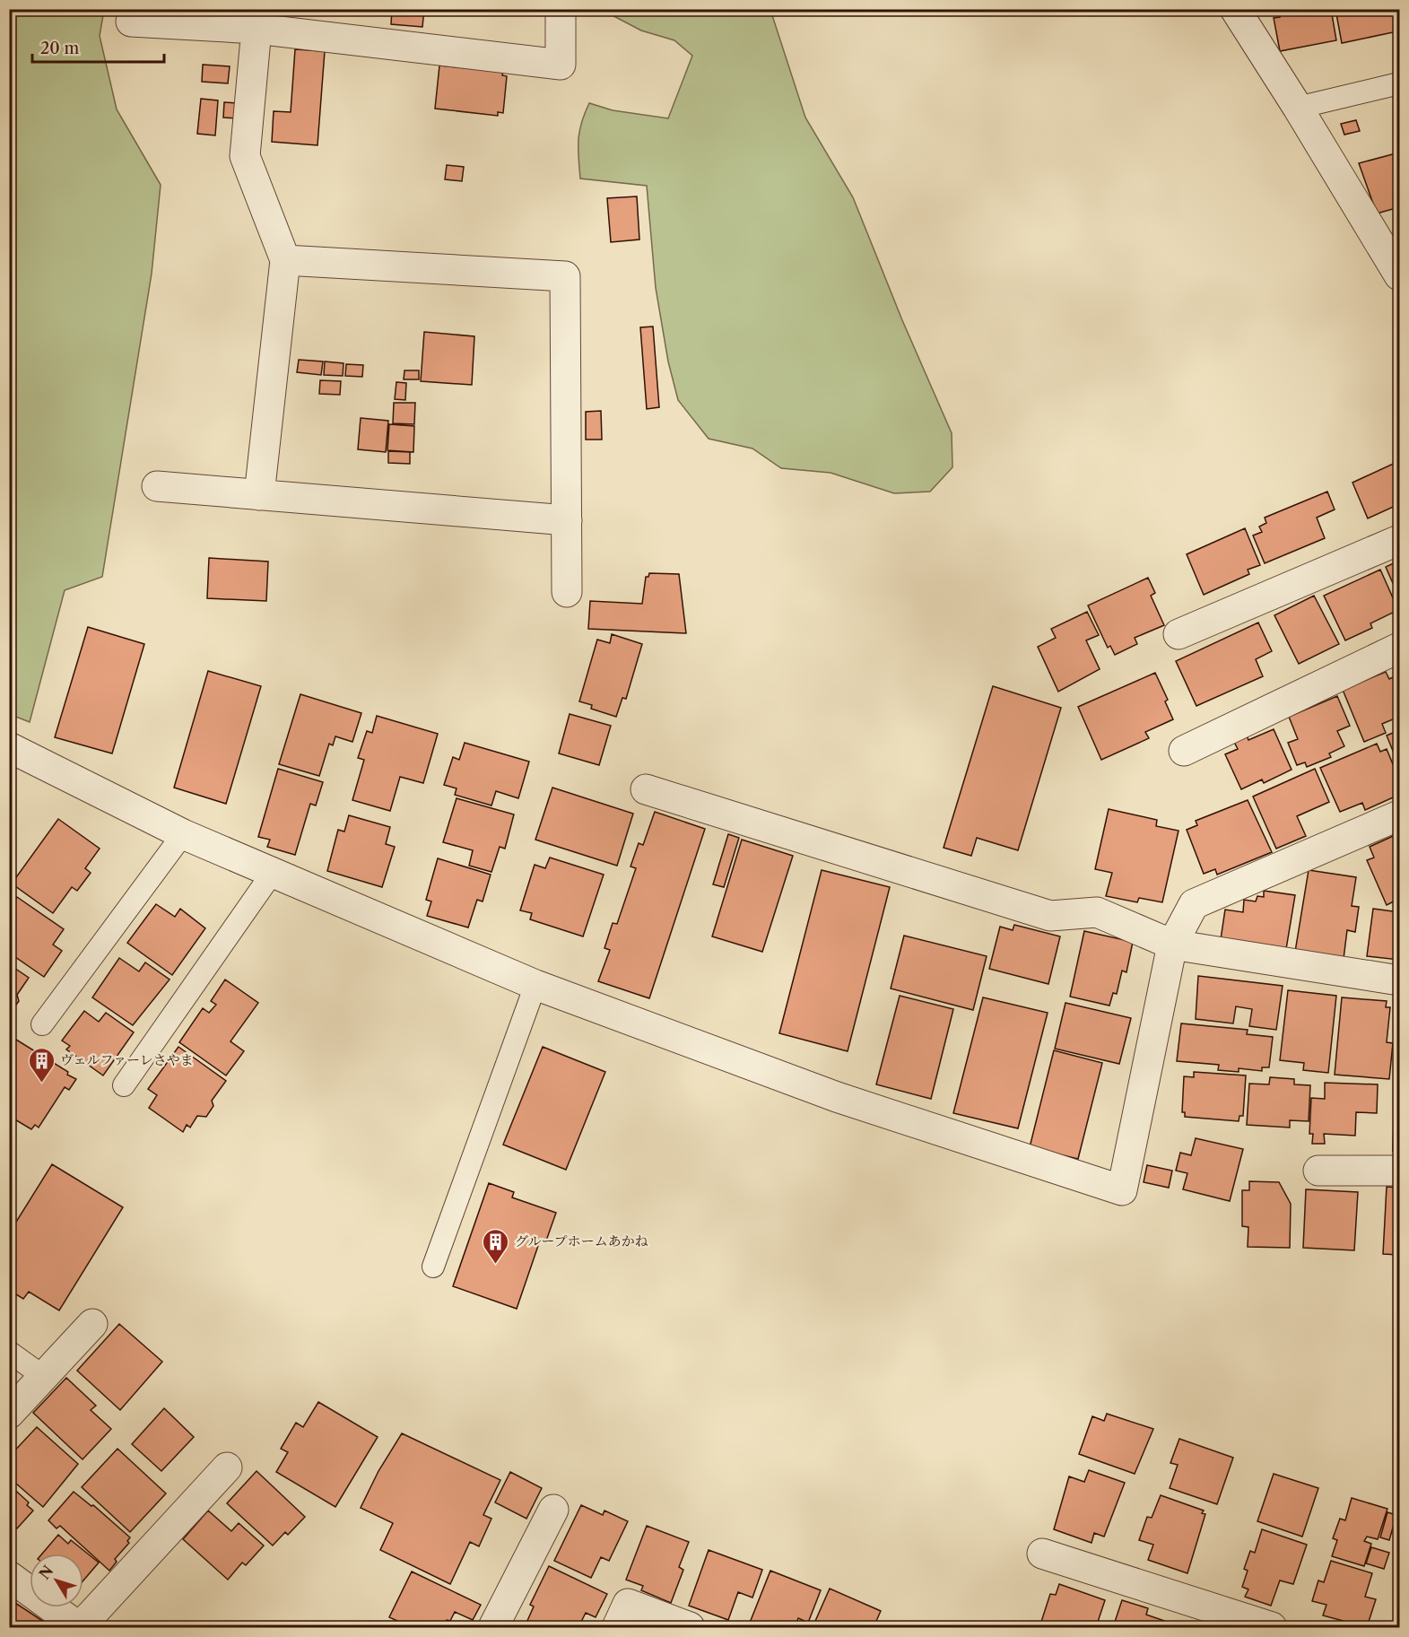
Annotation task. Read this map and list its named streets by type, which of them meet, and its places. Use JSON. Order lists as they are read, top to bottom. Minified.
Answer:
{"places":{"building":["ヴェルファーレさやま","グループホームあかね"]},"scale_bar":"20 m","north":"top left"}
